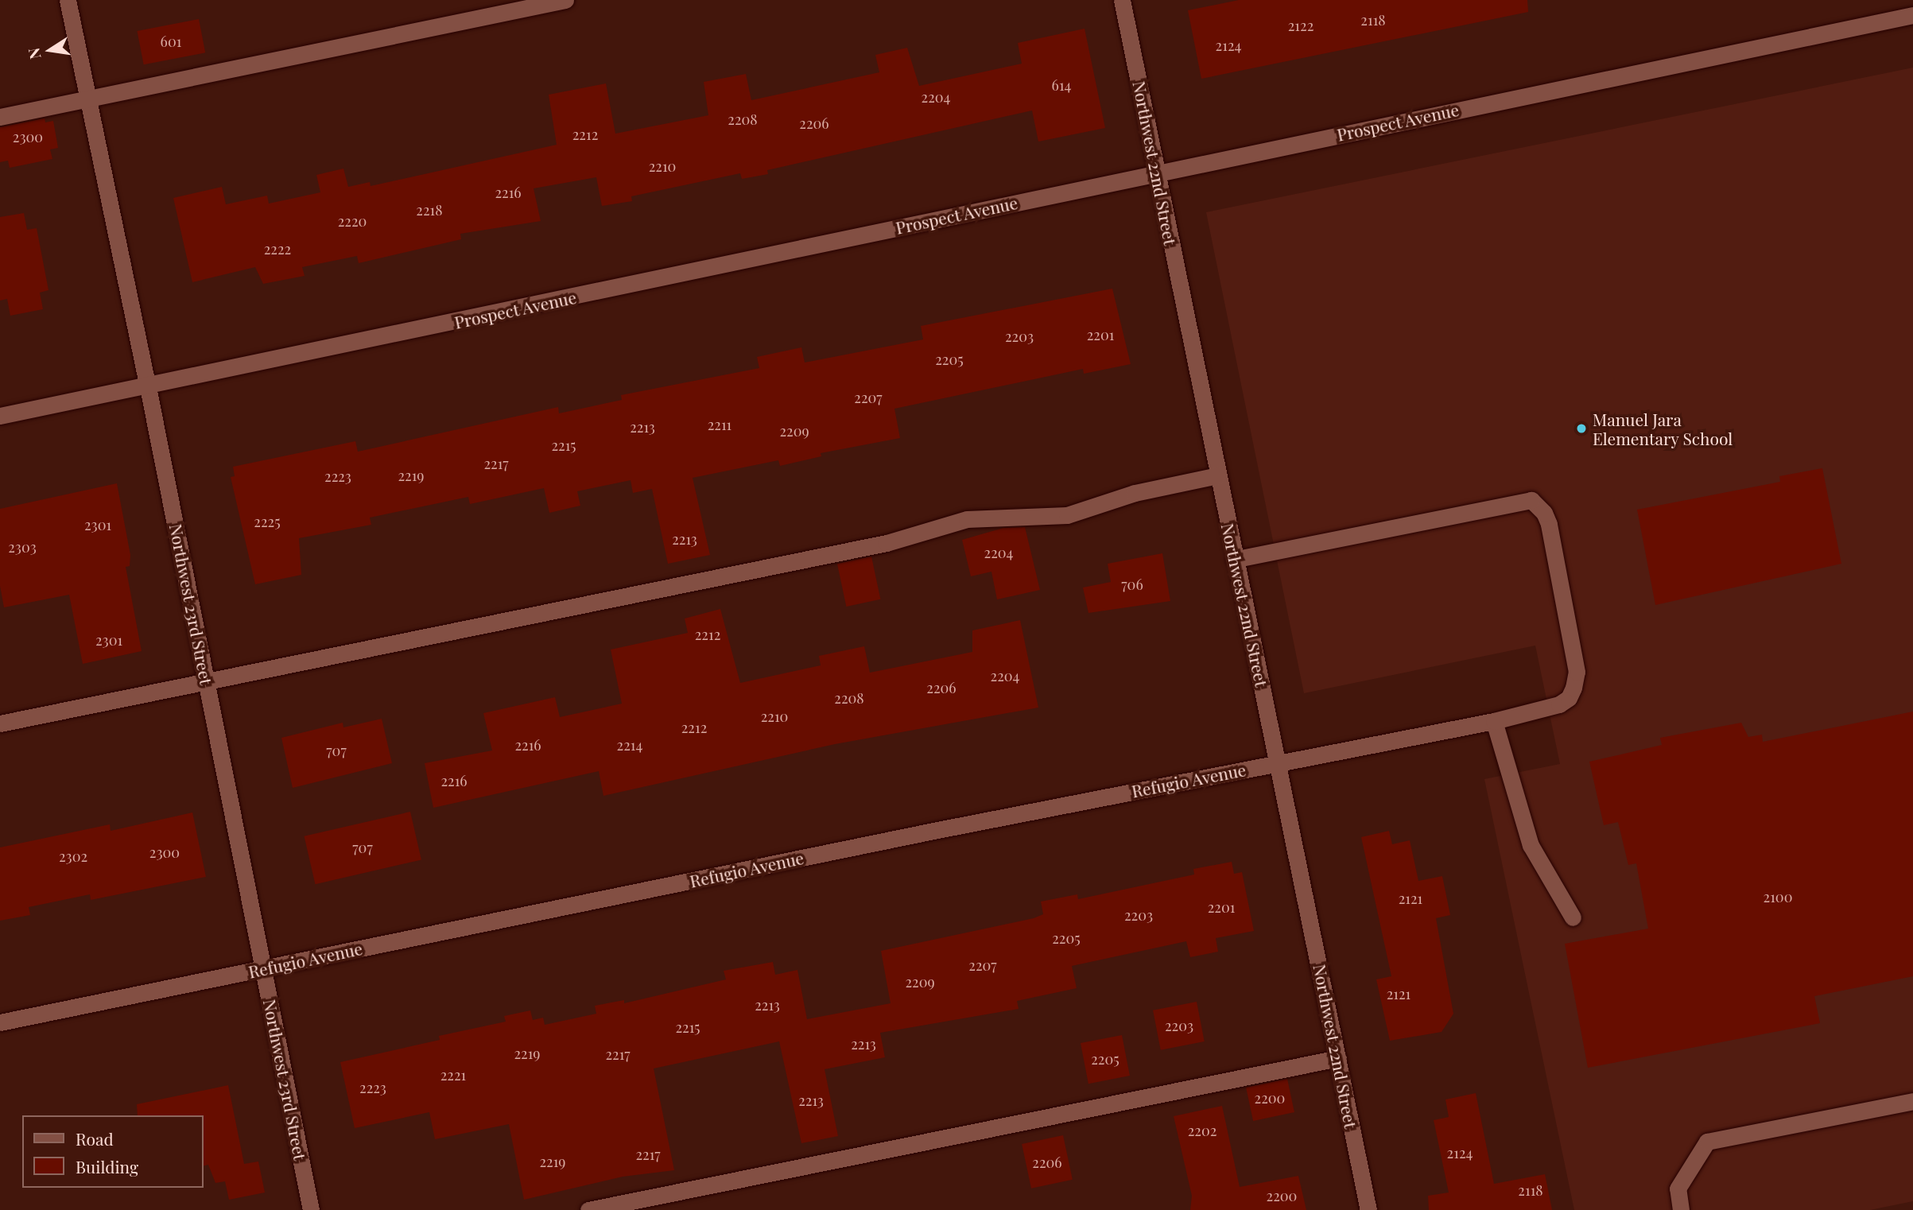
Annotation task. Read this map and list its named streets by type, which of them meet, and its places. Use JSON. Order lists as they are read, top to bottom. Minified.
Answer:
{"streets":{"street":["Prospect Avenue","Northwest 22nd Street","Northwest 23rd Street","Refugio Avenue"]},"crossings":[["Prospect Avenue","Northwest 22nd Street"],["Prospect Avenue","Northwest 23rd Street"],["Northwest 22nd Street","Refugio Avenue"],["Northwest 23rd Street","Refugio Avenue"]],"places":["Manuel Jara Elementary School"],"house_numbers":["2118","2122","601","2124","614","2204","2208","2206","2212","2300","2210","2216","2218","2220","2222","2201","2203","2205","2207","2211","2213","2209","2215","2217","2219","2223","2225","2301","2213","2303","2204","706","2212","2301","2204","2206","2208","2210","2212","2216","2214","707","2216","707","2300","2302","2100","2121","2201","2203","2205","2207","2209","2121","2213","2203","2215","2213","2219","2217","2205","2221","2223","2200","2213","2202","2124","2217","2219","2206","2118","2200"],"legend":["Road","Building"],"north":"left"}
